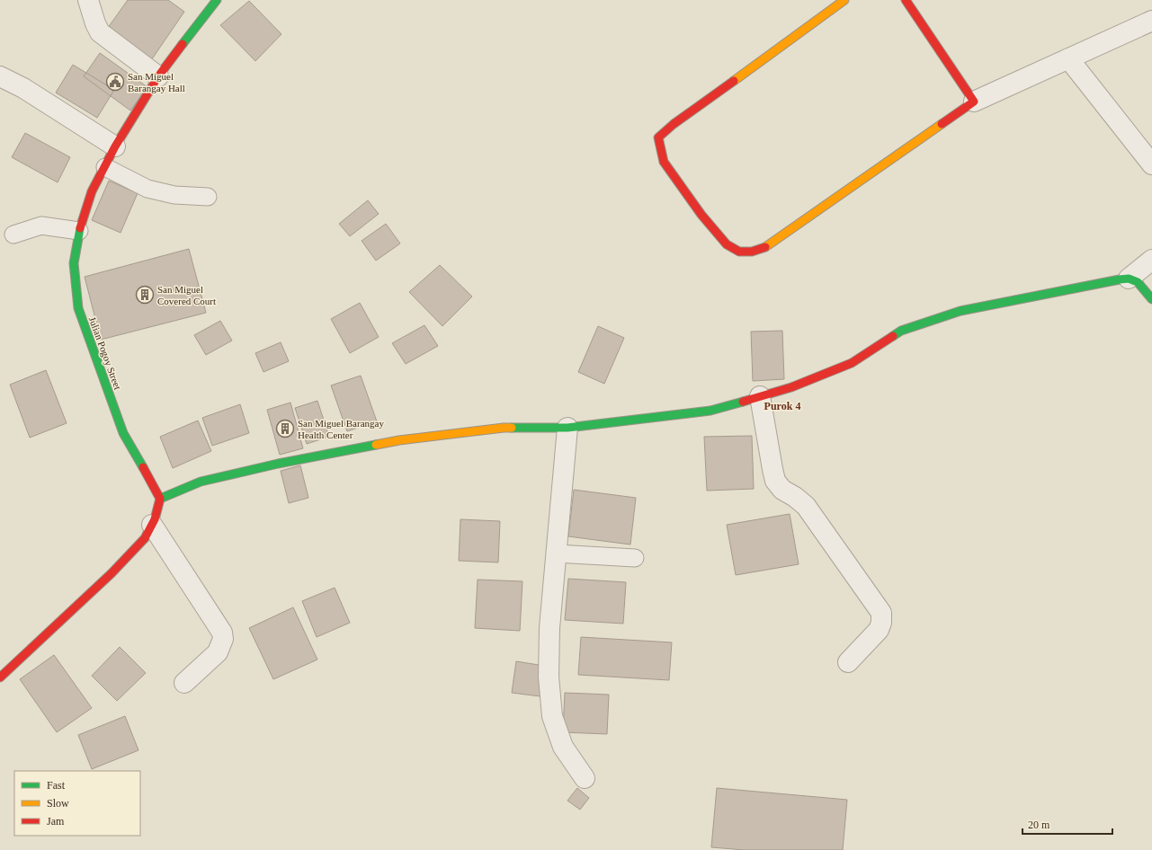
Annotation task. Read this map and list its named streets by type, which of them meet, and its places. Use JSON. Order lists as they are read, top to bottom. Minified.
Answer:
{"streets":{"street":["Julian Pogoy Street"]},"districts":["Purok 4"],"places":{"public building":["San Miguel Barangay Hall"],"building":["San Miguel Covered Court","San Miguel Barangay Health Center"]},"legend":["Fast","Slow","Jam"],"scale_bar":"20 m"}
